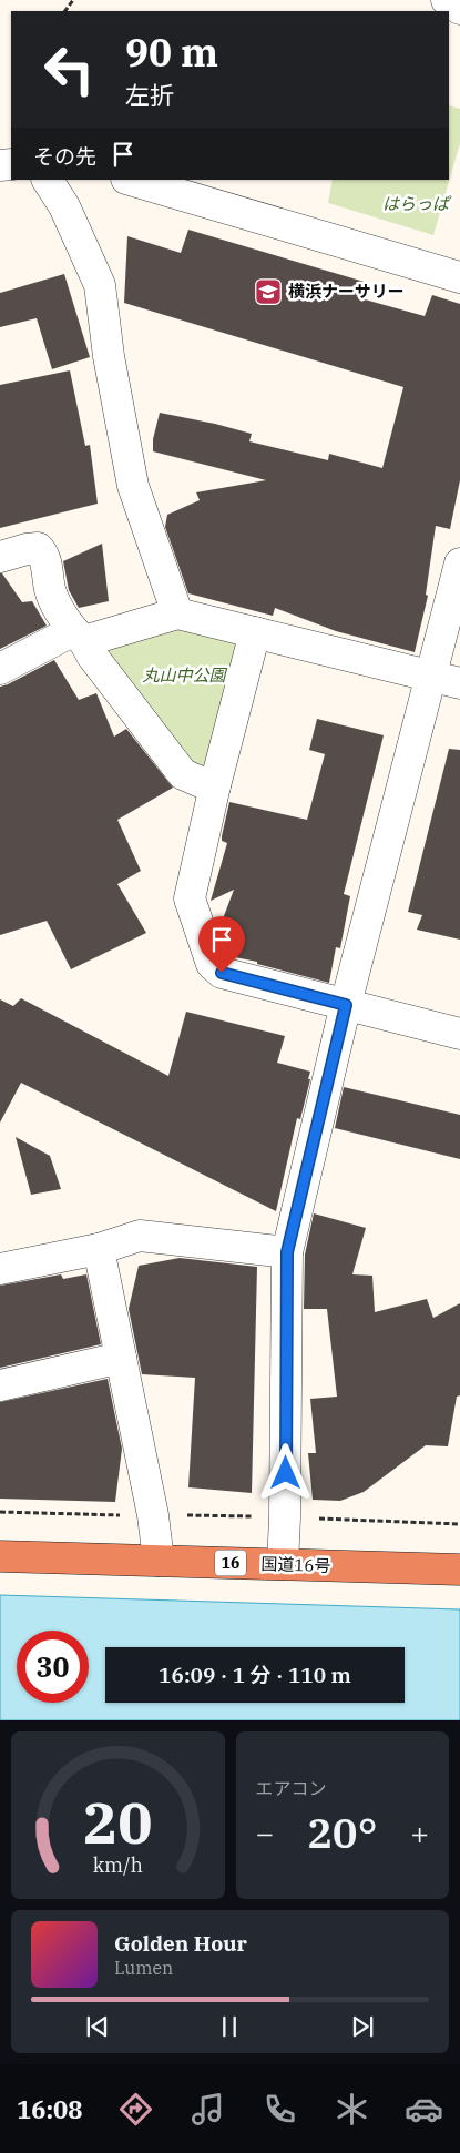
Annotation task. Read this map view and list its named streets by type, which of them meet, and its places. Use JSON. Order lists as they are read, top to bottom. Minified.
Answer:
{"streets":{"highway":["16","国道16号"]},"parks":["はらっぱ","丸山中公園"],"places":{"school or university":["横浜ナーサリー"]},"page":{"turn":["90 m","左折"],"then":"その先","limit":"30","trip":"16:09 · 1 分 · 110 m","tile":"エアコン","heat":["−","20°","+"],"song":["Golden Hour","Lumen"],"tabs":"16:08","gauge":["20","km/h"]}}
